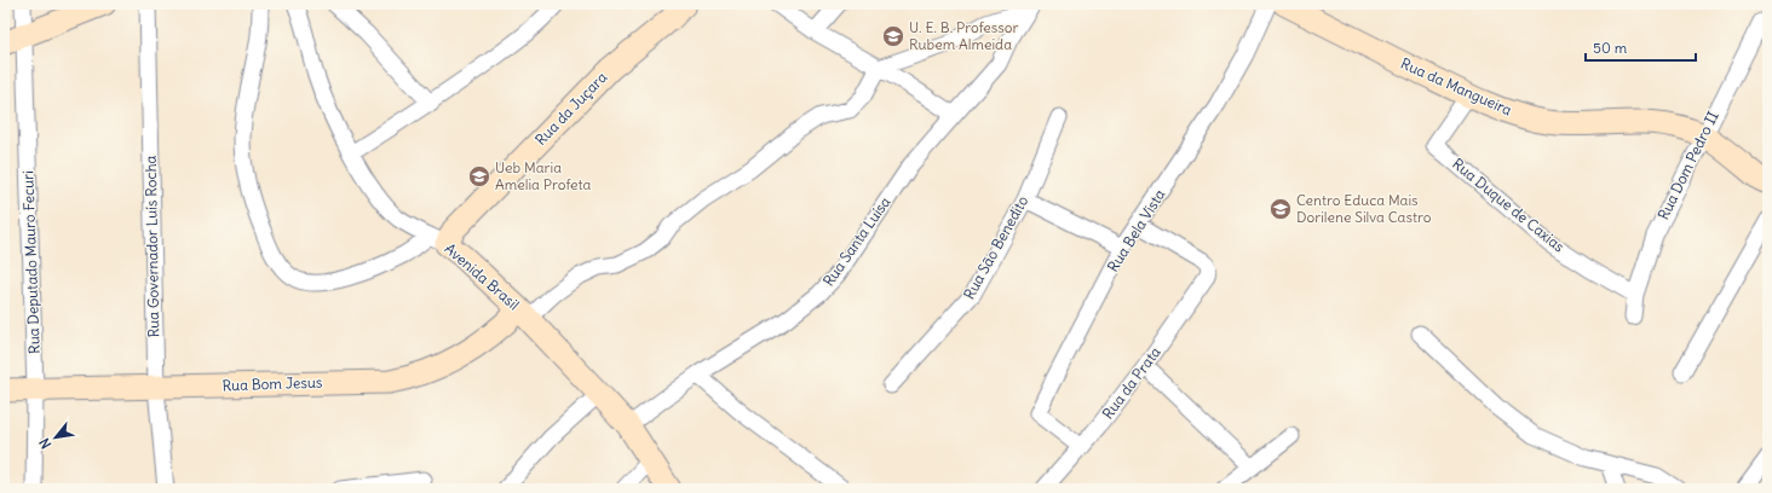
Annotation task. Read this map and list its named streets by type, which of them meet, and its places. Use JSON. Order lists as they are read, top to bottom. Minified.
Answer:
{"streets":{"street":["Rua da Mangueira","Rua da Juçara","Rua Dom Pedro II","Rua Duque de Caxias","Rua Bela Vista","Rua Santa Luísa","Rua Governador Luís Rocha","Rua São Benedito","Rua Deputado Mauro Fecuri","Avenida Brasil","Rua da Prata","Rua Bom Jesus"]},"crossings":[["Rua da Mangueira","Rua Dom Pedro II"],["Rua da Mangueira","Rua Duque de Caxias"],["Rua da Juçara","Avenida Brasil"],["Rua Dom Pedro II","Rua Duque de Caxias"],["Rua Bela Vista","Rua da Prata"],["Rua Santa Luísa","Avenida Brasil"],["Rua Governador Luís Rocha","Rua Bom Jesus"],["Rua Deputado Mauro Fecuri","Rua Bom Jesus"],["Avenida Brasil","Rua Bom Jesus"]],"places":{"school or university":["U. E. B. Professor Rubem Almeida","Ueb Maria Amelia Profeta","Centro Educa Mais Dorilene Silva Castro"]},"scale_bar":"50 m","north":"bottom left"}
